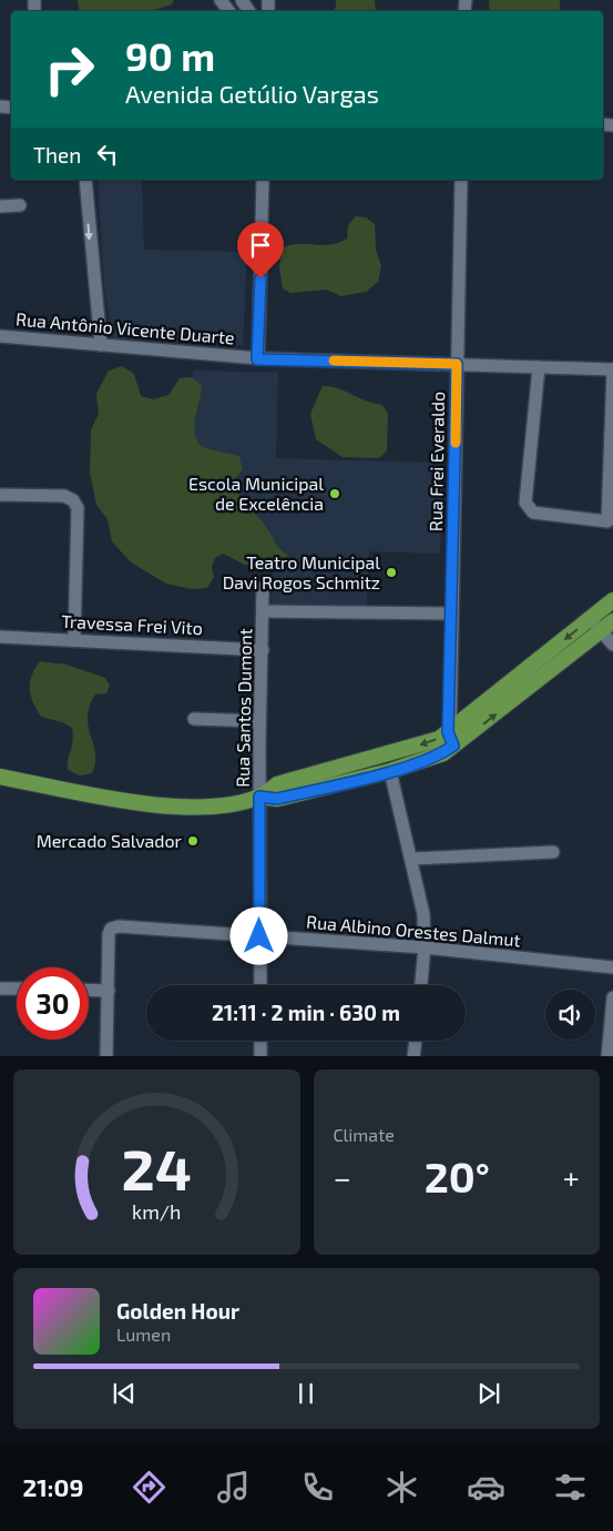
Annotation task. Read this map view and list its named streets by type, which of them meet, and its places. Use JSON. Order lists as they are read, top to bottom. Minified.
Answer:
{"streets":{"street":["Rua Antônio Vicente Duarte","Rua Frei Everaldo","Travessa Frei Vito","Rua Santos Dumont","Rua Albino Orestes Dalmut"]},"crossings":[["Rua Antônio Vicente Duarte","Rua Frei Everaldo"],["Travessa Frei Vito","Rua Santos Dumont"],["Rua Santos Dumont","Rua Albino Orestes Dalmut"]],"places":["Escola Municipal de Excelência","Teatro Municipal Davi Rogos Schmitz","Mercado Salvador"],"page":{"turn":["90 m","Avenida Getúlio Vargas"],"then":"Then","limit":"30","trip":"21:11 · 2 min · 630 m","tile":"Climate","heat":["−","20°","+"],"song":["Golden Hour","Lumen"],"tabs":"21:09","gauge":["24","km/h"]}}
